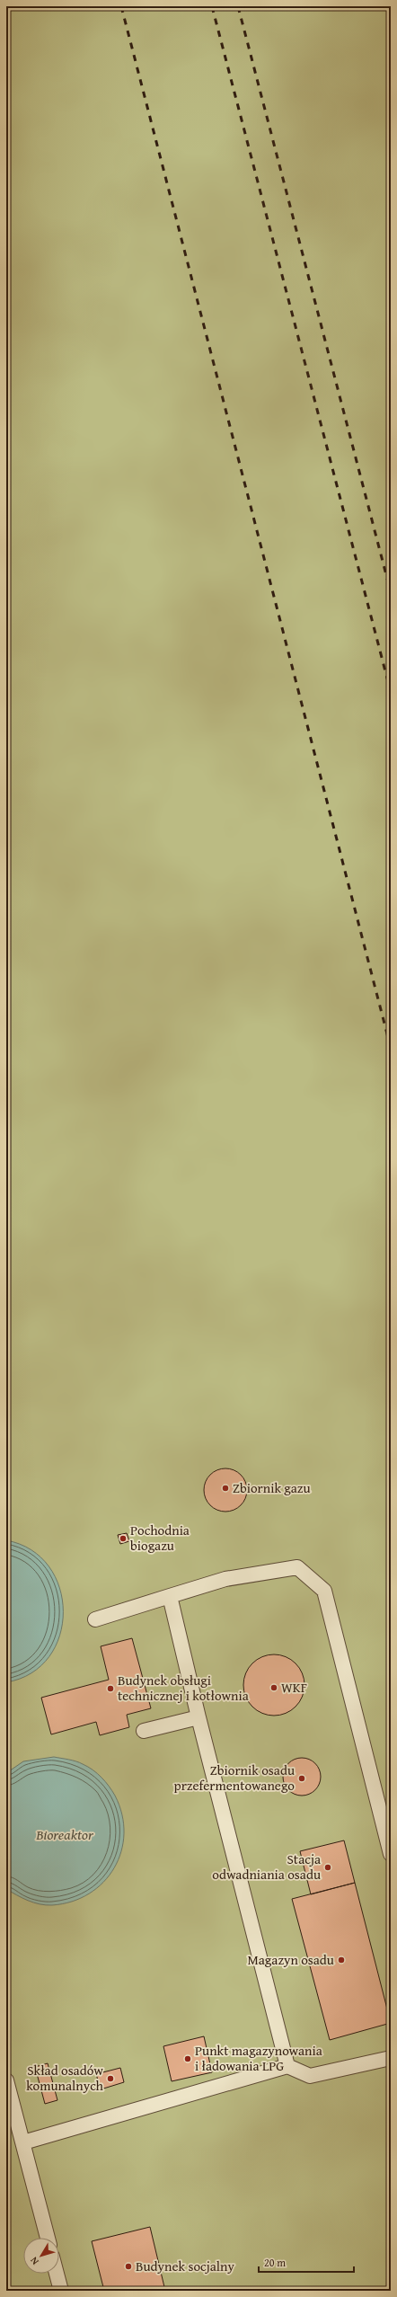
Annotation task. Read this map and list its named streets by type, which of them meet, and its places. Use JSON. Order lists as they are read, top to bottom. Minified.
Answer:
{"water":["Bioreaktor"],"places":["Zbiornik gazu","Pochodnia biogazu","WKF","Budynek obsługi technicznej i kotłownia","Zbiornik osadu przefermentowanego","Stacja odwadniania osadu","Magazyn osadu","Punkt magazynowania i ładowania LPG","Skład osadów komunalnych","Budynek socjalny"],"scale_bar":"20 m","north":"bottom left"}
